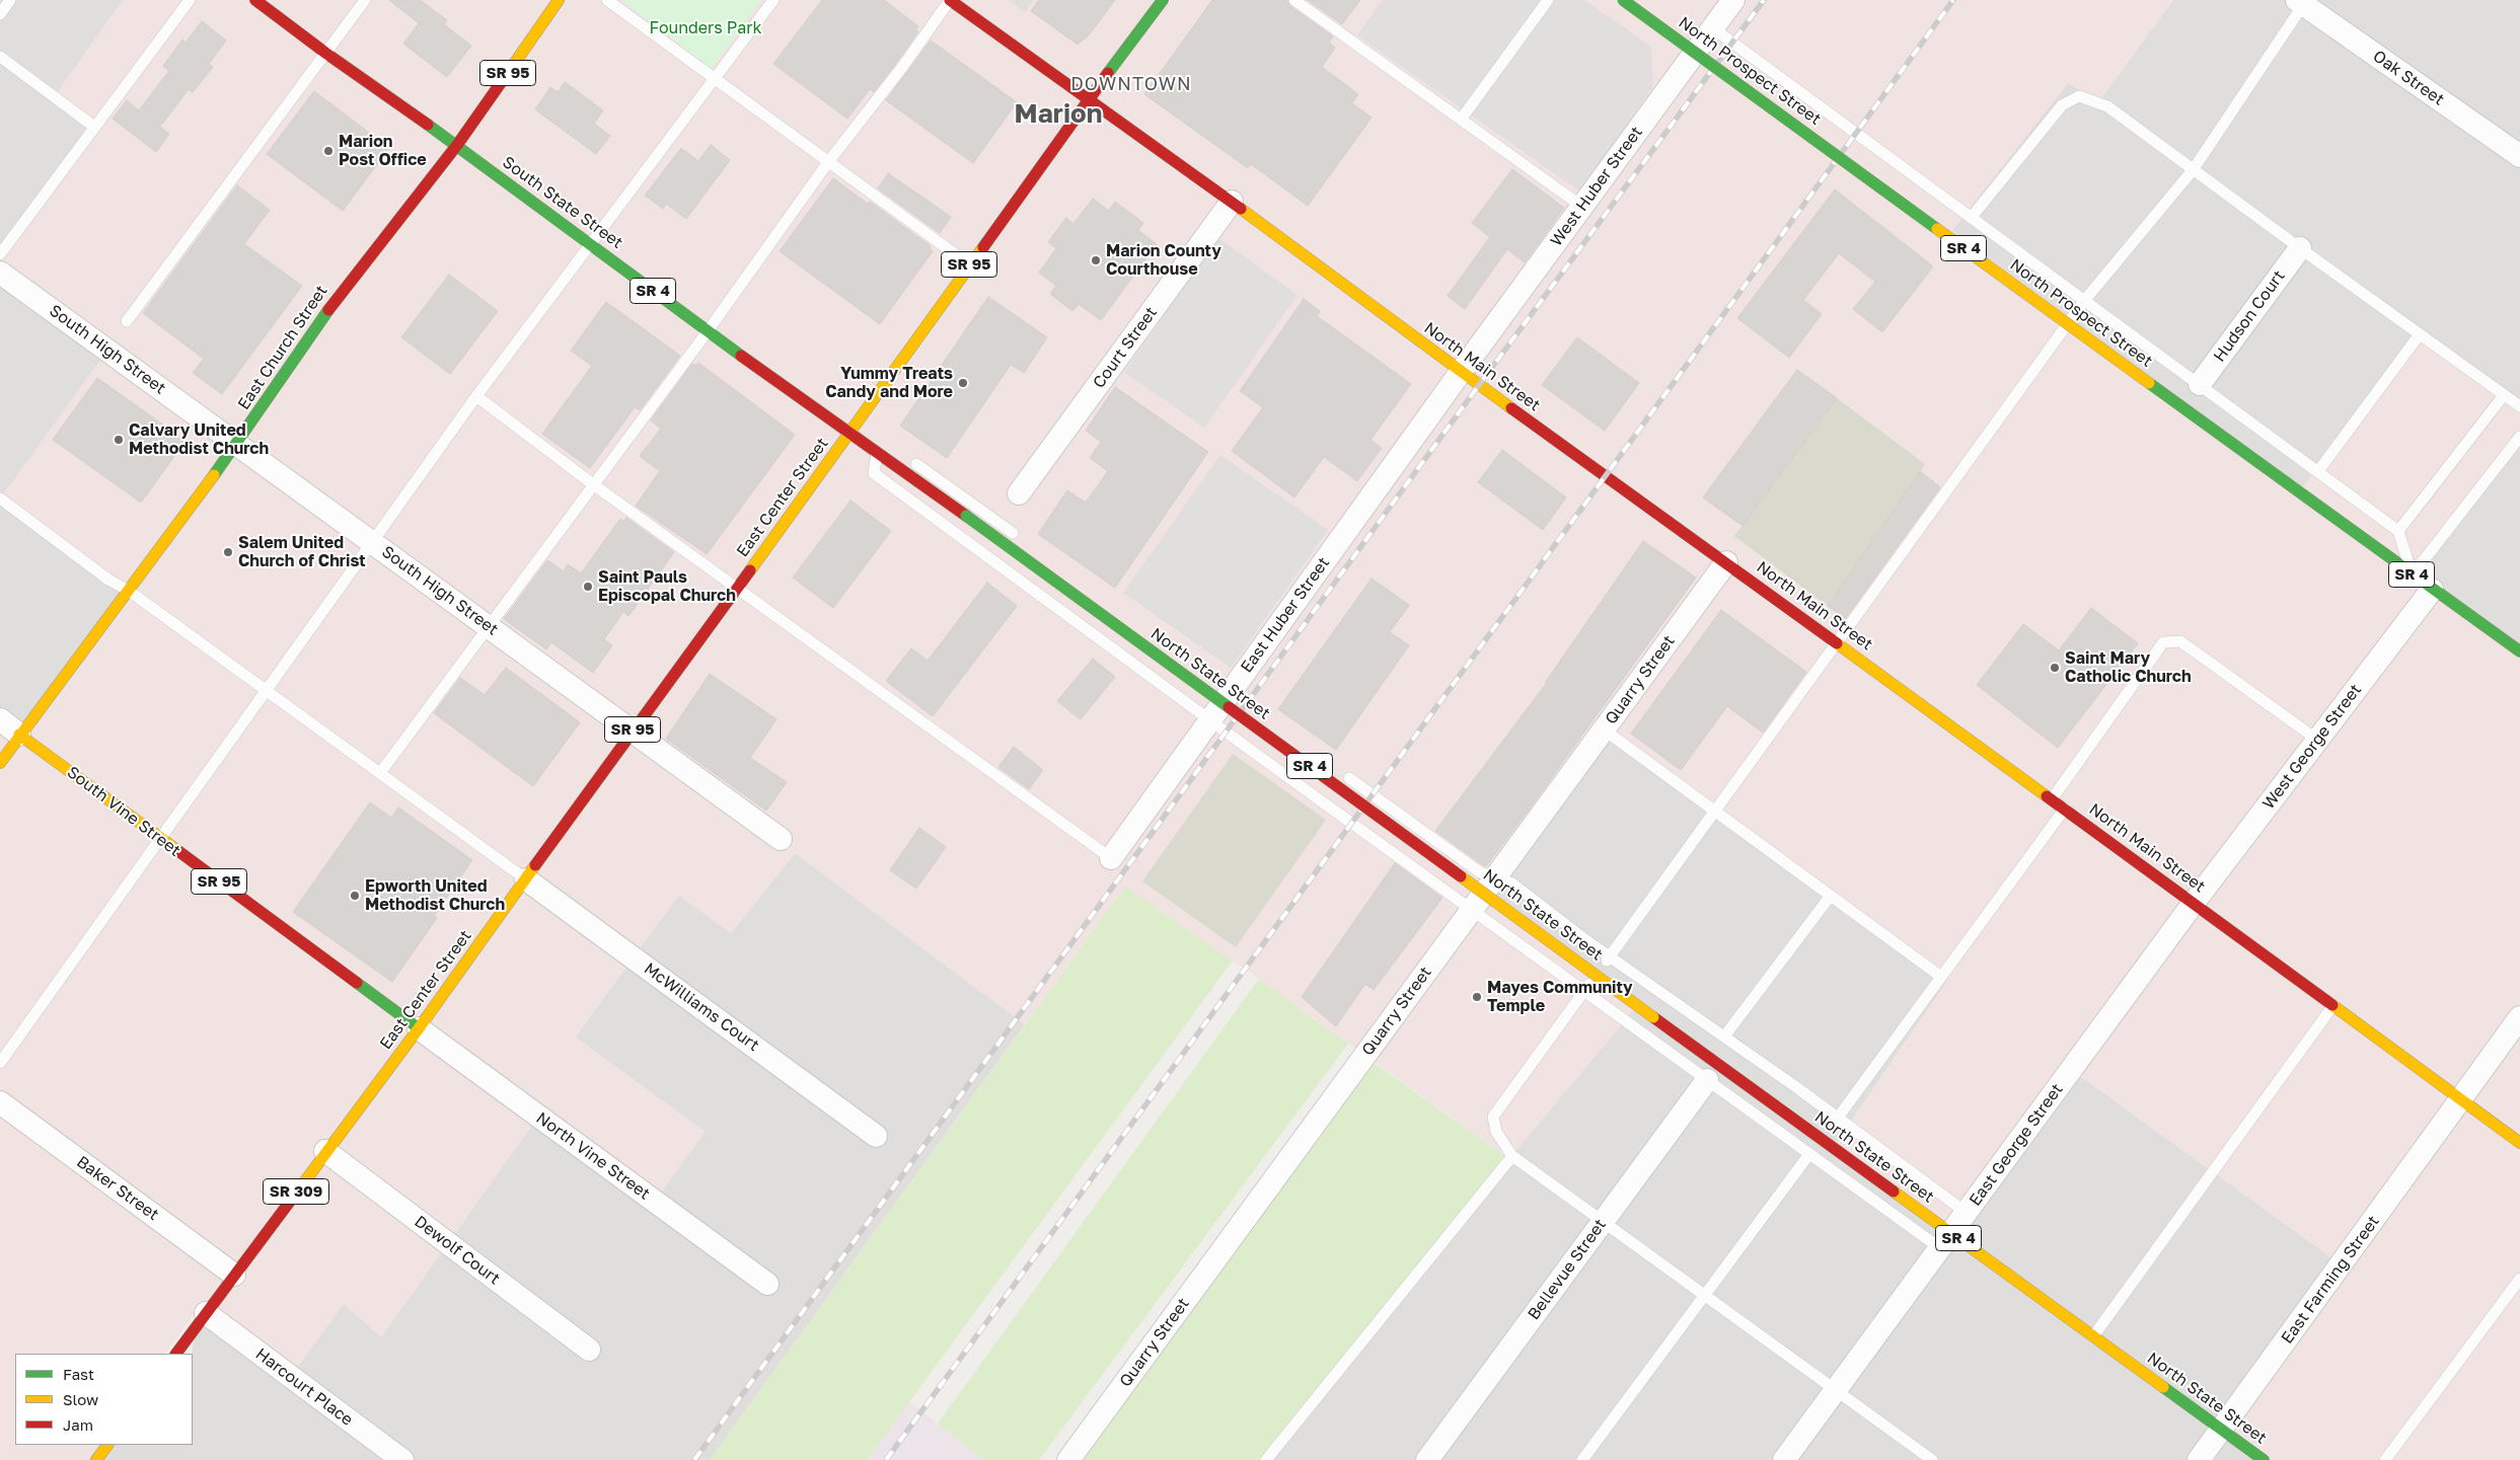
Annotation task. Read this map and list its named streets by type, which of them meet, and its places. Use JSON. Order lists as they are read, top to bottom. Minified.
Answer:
{"streets":{"main road":["North Prospect Street","SR 95","South State Street","SR 4","East Church Street","North Main Street","East Center Street","North State Street","South Vine Street","SR 309"],"street":["Oak Street","West Huber Street","Hudson Court","Court Street","South High Street","East Huber Street","Quarry Street","West George Street","McWilliams Court","East George Street","North Vine Street","Baker Street","Dewolf Court","Bellevue Street","East Farming Street","Harcourt Place"]},"crossings":[["North Prospect Street","West George Street"],["SR 95","North Main Street"],["SR 95","East Center Street"],["West Huber Street","North Main Street"],["West Huber Street","East Huber Street"],["South State Street","East Church Street"],["South State Street","East Center Street"],["South State Street","North State Street"],["East Church Street","South High Street"],["East Church Street","South Vine Street"],["Court Street","North Main Street"],["South High Street","East Center Street"],["North Main Street","East Center Street"],["North Main Street","East Huber Street"],["North Main Street","Quarry Street"],["North Main Street","West George Street"],["North Main Street","East George Street"],["North Main Street","East Farming Street"],["East Center Street","North State Street"],["East Center Street","South Vine Street"],["East Center Street","McWilliams Court"],["East Center Street","North Vine Street"],["East Center Street","Baker Street"],["East Center Street","Dewolf Court"],["East Center Street","Harcourt Place"],["North State Street","East George Street"],["North State Street","East Farming Street"],["West George Street","East George Street"],["South Vine Street","North Vine Street"]],"districts":["DOWNTOWN","Marion"],"parks":["Founders Park"],"places":["Marion Post Office","Marion County Courthouse","Yummy Treats Candy and More","Calvary United Methodist Church","Salem United Church of Christ","Saint Pauls Episcopal Church","Saint Mary Catholic Church","Epworth United Methodist Church","Mayes Community Temple"],"legend":["Fast","Slow","Jam"]}
